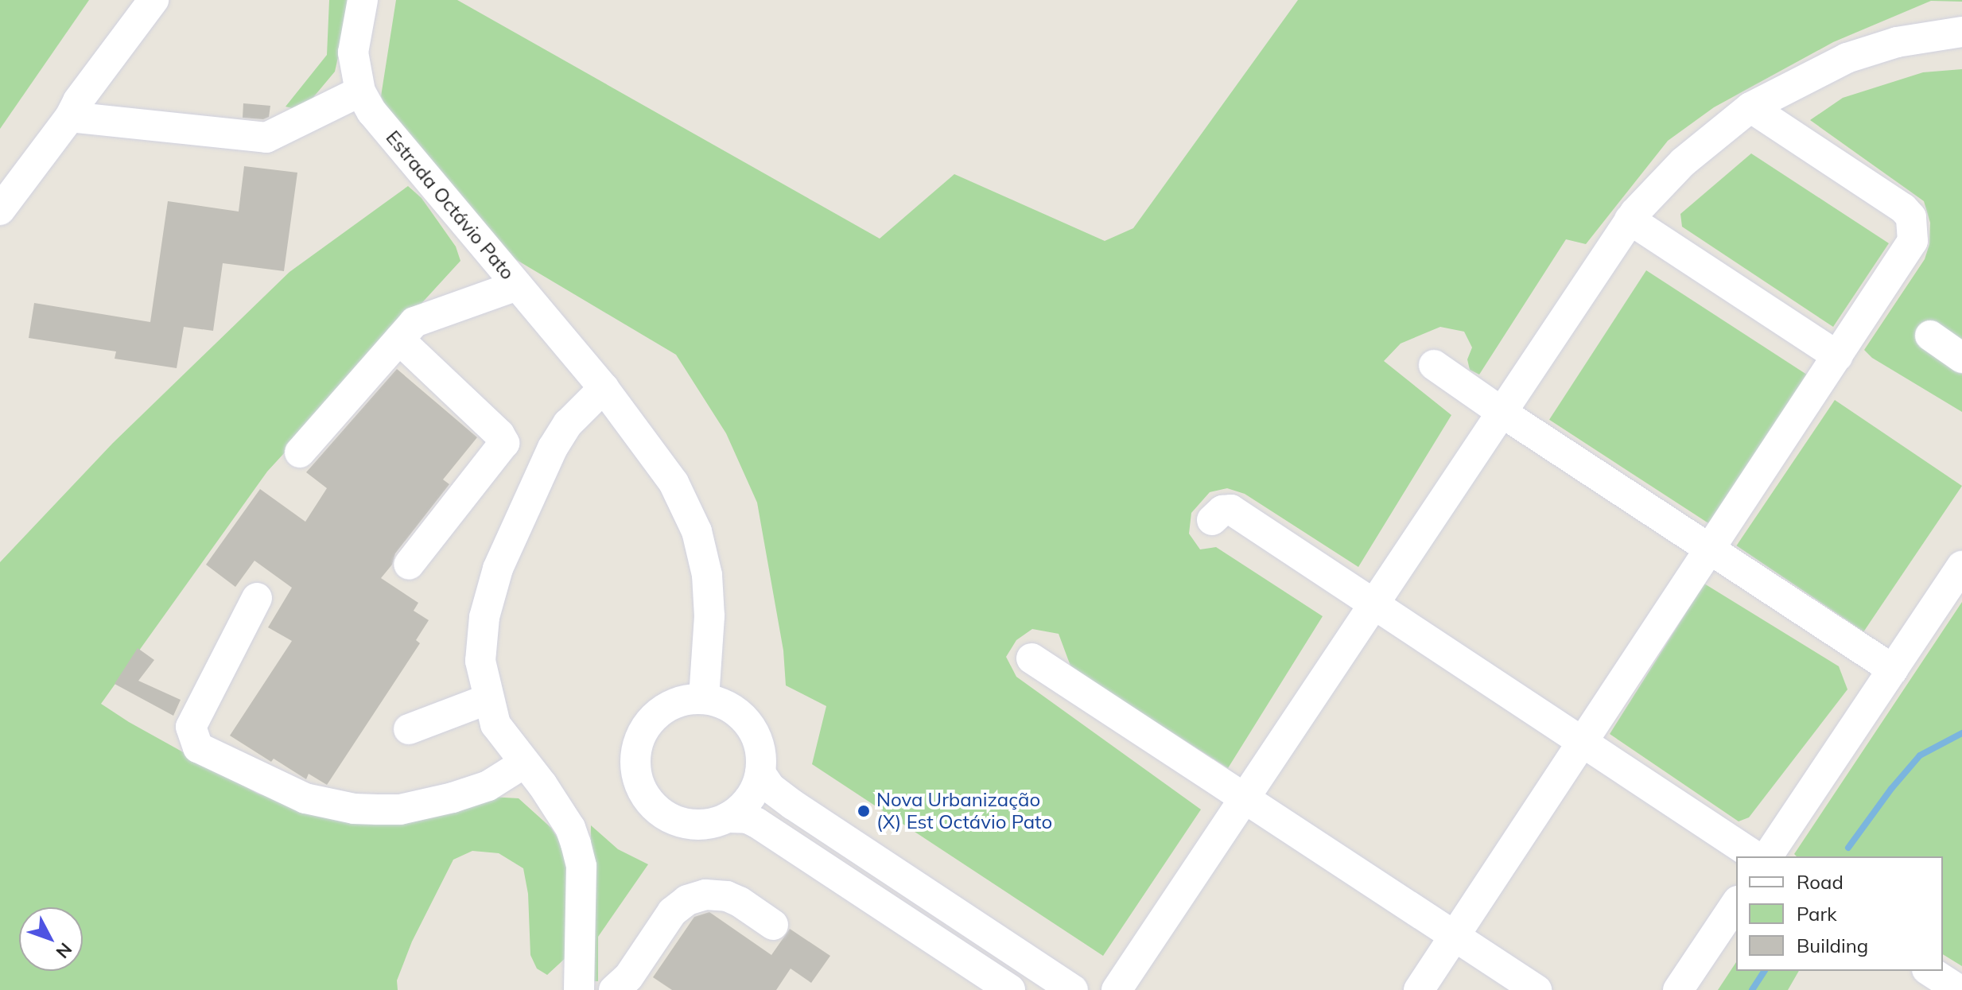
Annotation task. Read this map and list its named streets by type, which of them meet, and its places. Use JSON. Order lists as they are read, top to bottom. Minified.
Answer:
{"streets":{"street":["Estrada Octávio Pato"]},"places":["Nova Urbanização (X) Est Octávio Pato"],"legend":["Road","Park","Building"],"north":"bottom right"}
